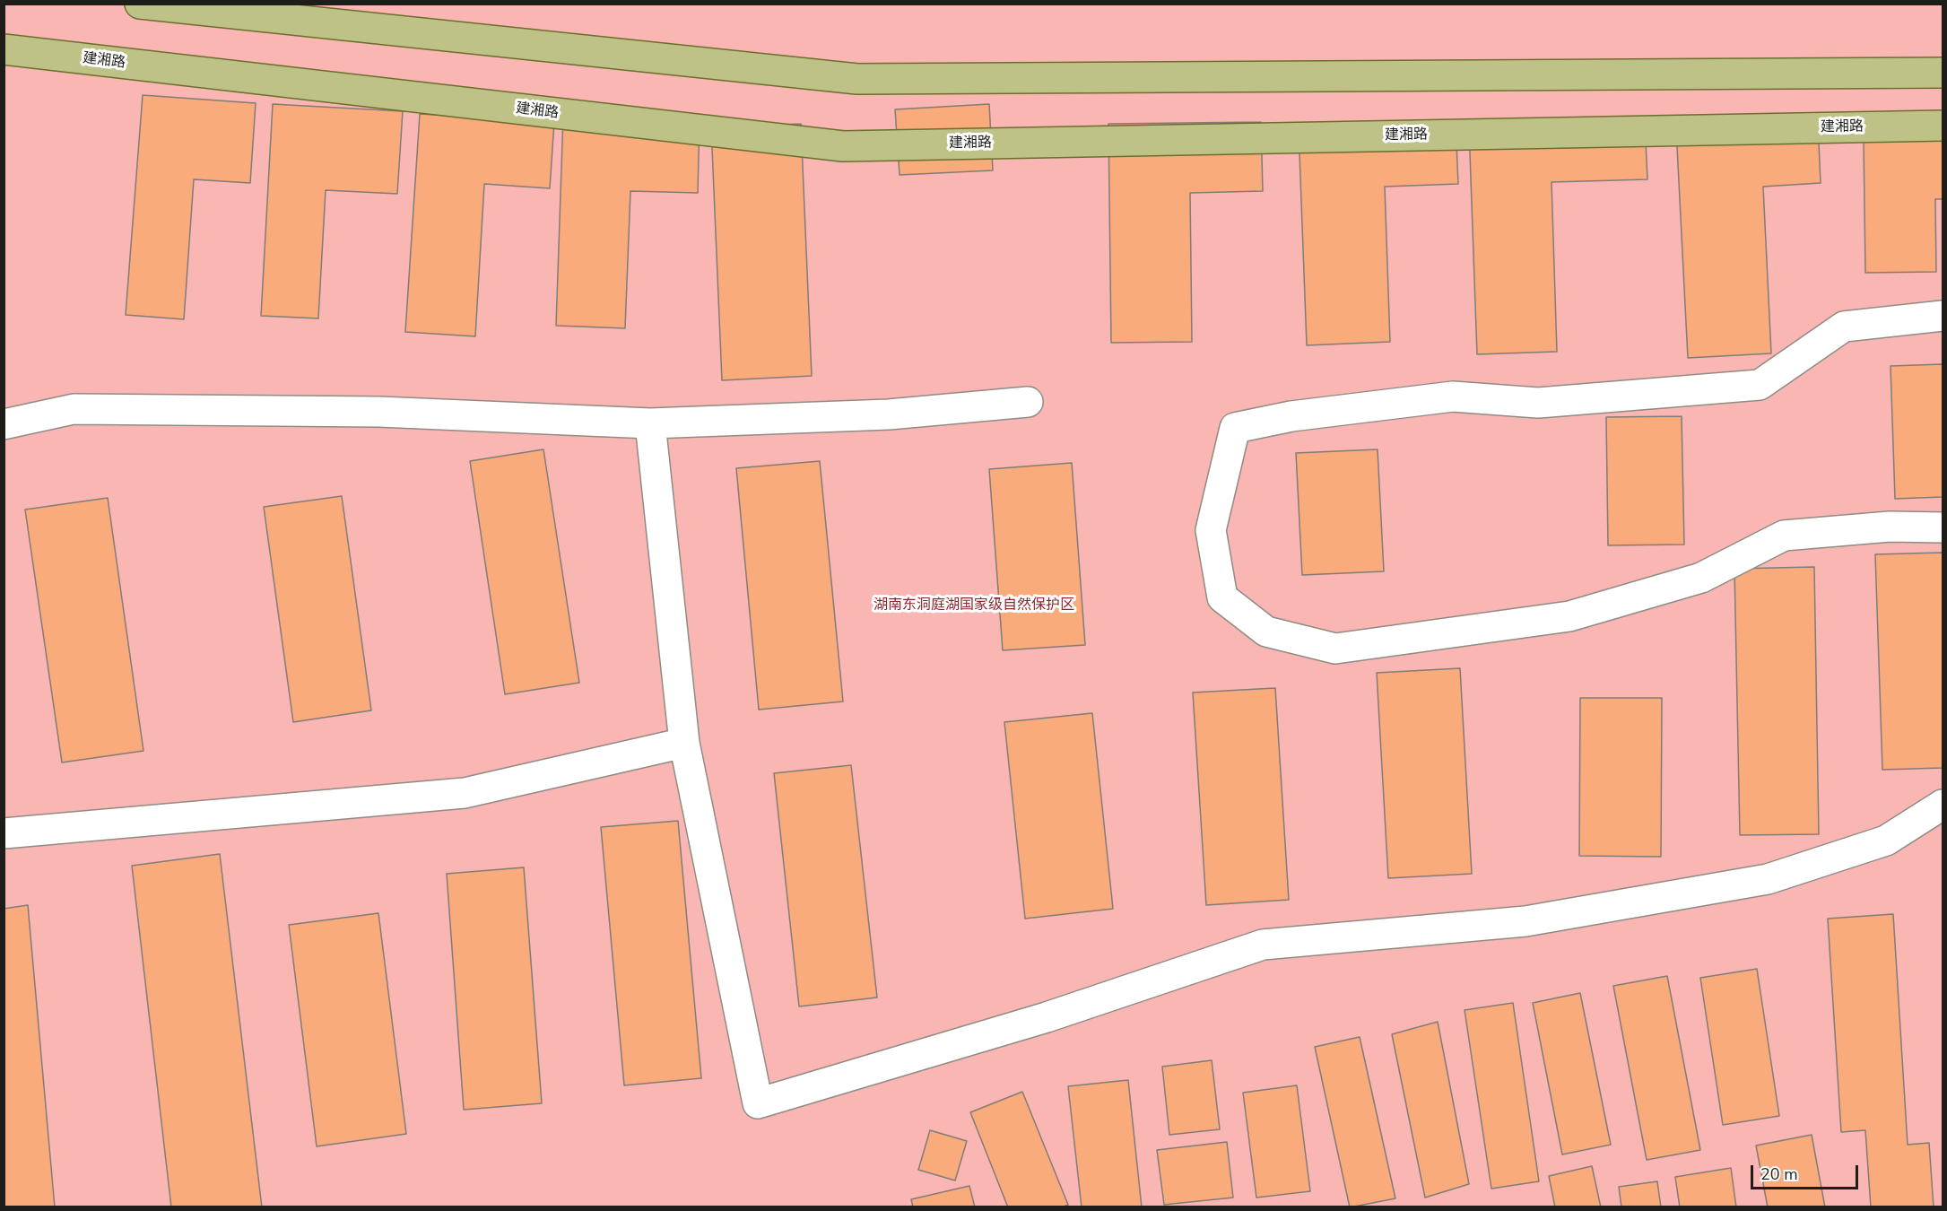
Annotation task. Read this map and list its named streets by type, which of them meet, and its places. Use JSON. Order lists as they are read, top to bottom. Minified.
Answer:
{"streets":{"main road":["建湘路"]},"parks":["湖南东洞庭湖国家级自然保护区"],"scale_bar":"20 m"}
